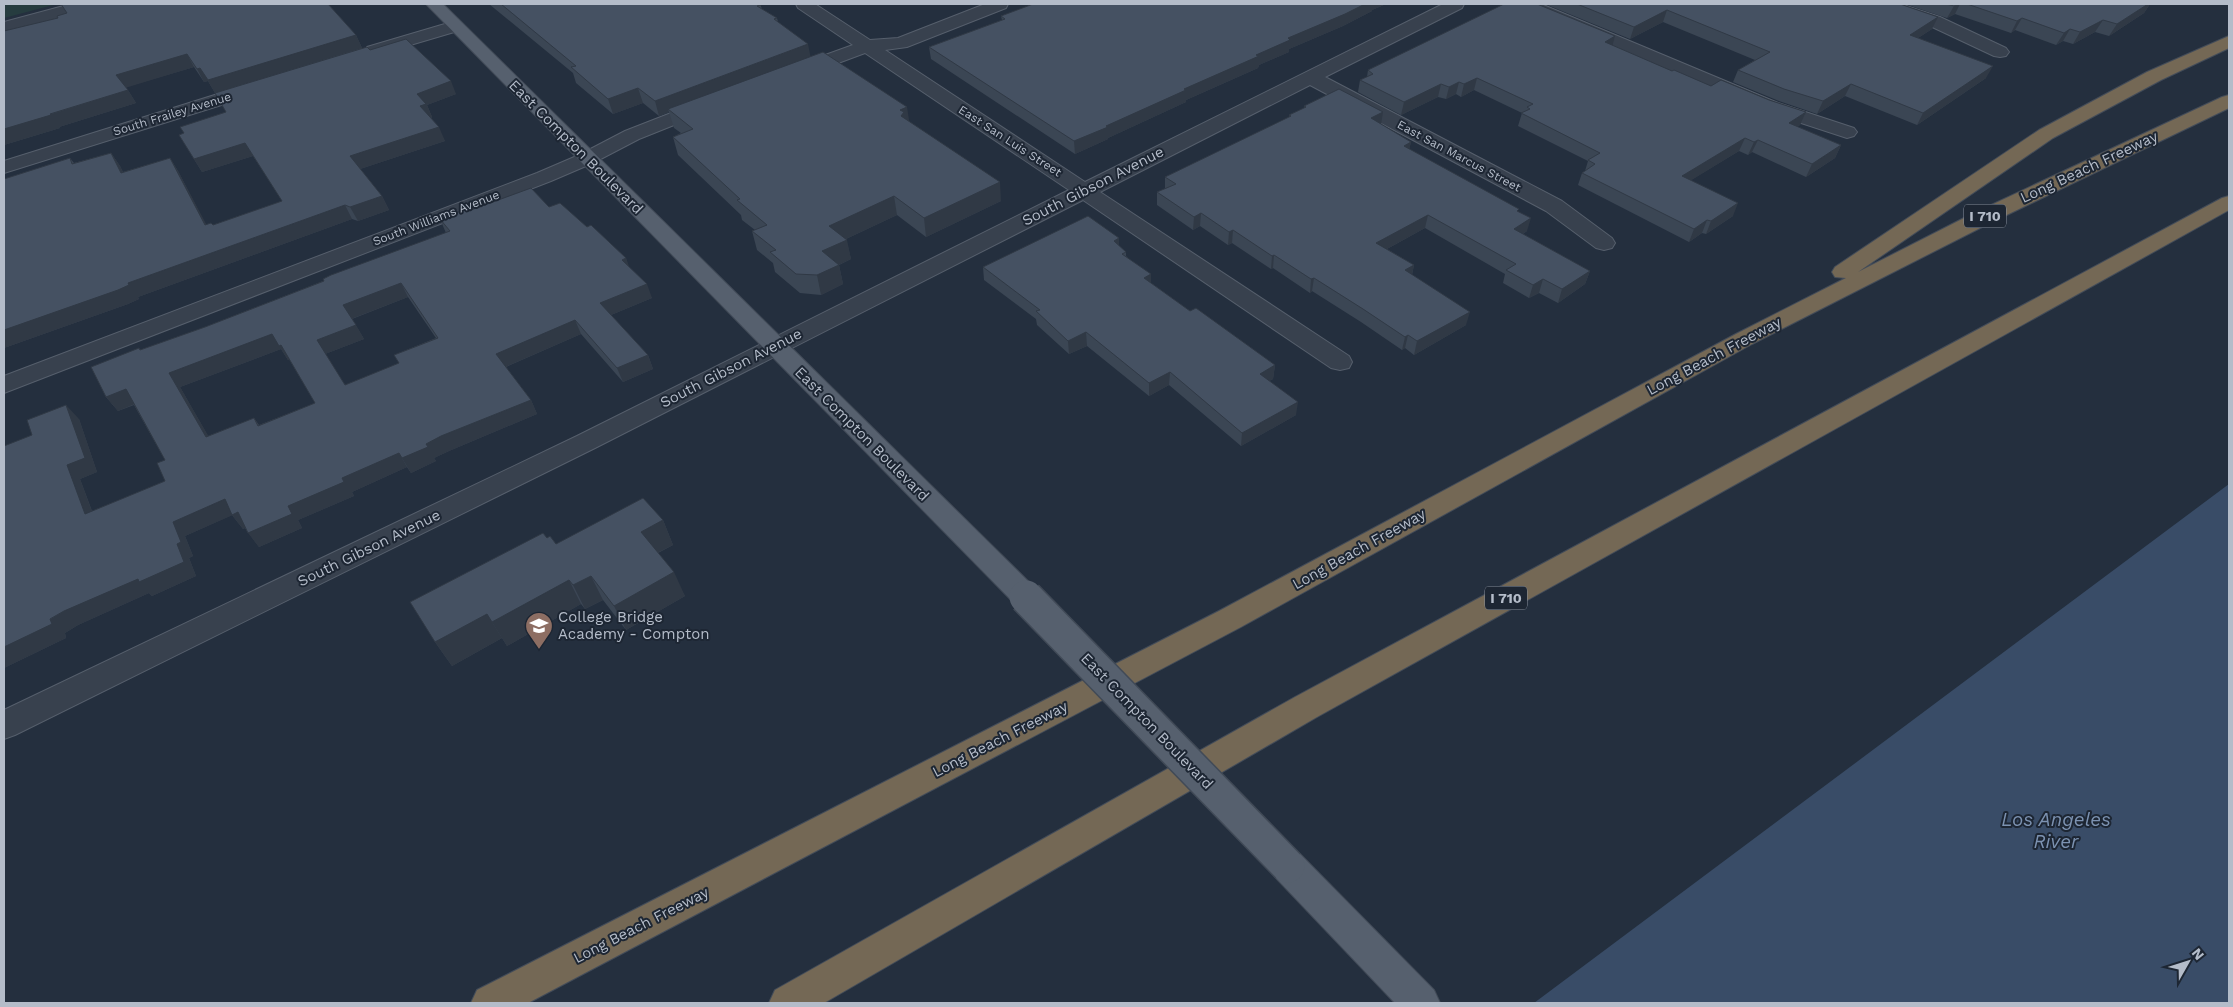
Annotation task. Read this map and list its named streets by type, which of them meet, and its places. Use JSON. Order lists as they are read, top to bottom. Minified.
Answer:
{"streets":{"highway":["Long Beach Freeway","I 710"],"main road":["East Compton Boulevard"],"street":["South Frailey Avenue","East San Luis Street","East San Marcus Street","South Gibson Avenue","South Williams Avenue"]},"crossings":[["East San Luis Street","South Gibson Avenue"],["East Compton Boulevard","South Gibson Avenue"],["East Compton Boulevard","South Williams Avenue"],["East San Marcus Street","South Gibson Avenue"]],"water":["Los Angeles River"],"places":{"school or university":["College Bridge Academy - Compton"]},"north":"top right"}
